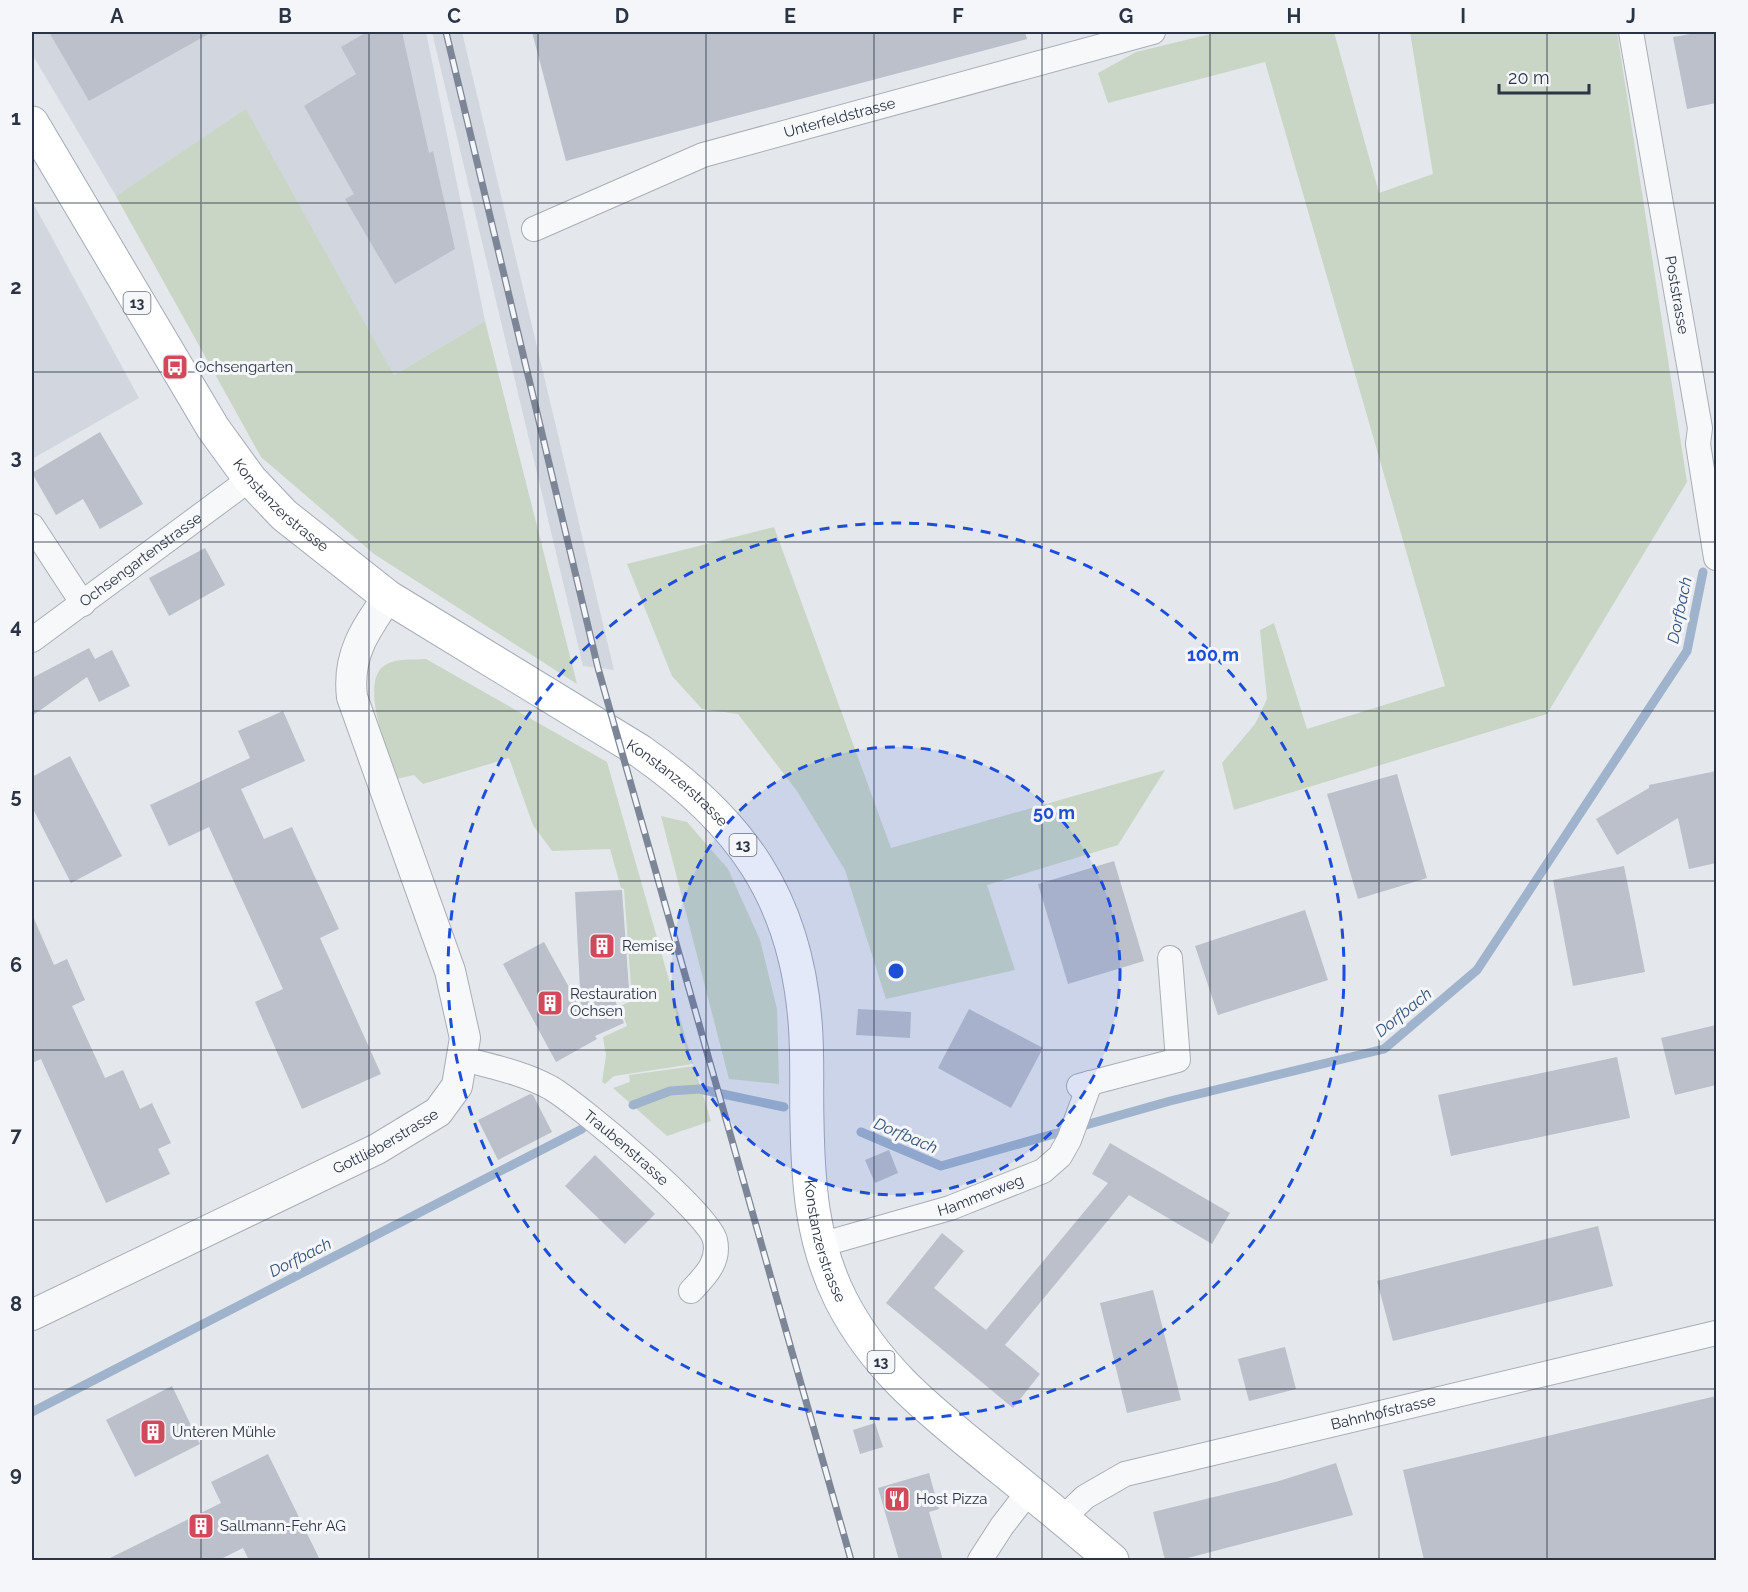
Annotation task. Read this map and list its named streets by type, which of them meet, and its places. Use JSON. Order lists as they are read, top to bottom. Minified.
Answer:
{"streets":{"main road":["13","Konstanzerstrasse"],"street":["Unterfeldstrasse","Poststrasse","Ochsengartenstrasse","Gottlieberstrasse","Traubenstrasse","Hammerweg","Bahnhofstrasse"]},"crossings":[["Konstanzerstrasse","Ochsengartenstrasse"],["Konstanzerstrasse","Gottlieberstrasse"],["Konstanzerstrasse","Hammerweg"],["Konstanzerstrasse","Bahnhofstrasse"],["Gottlieberstrasse","Traubenstrasse"]],"water":["Dorfbach"],"places":{"bus stop":["Ochsengarten"],"building":["Remise","Restauration Ochsen","Unteren Mühle","Sallmann-Fehr AG"],"restaurant":["Host Pizza"]},"scale_bar":"20 m","grid":{"columns":["A","B","C","D","E","F","G","H","I","J"],"rows":["1","2","3","4","5","6","7","8","9"]},"rings":["100 m","50 m"]}
